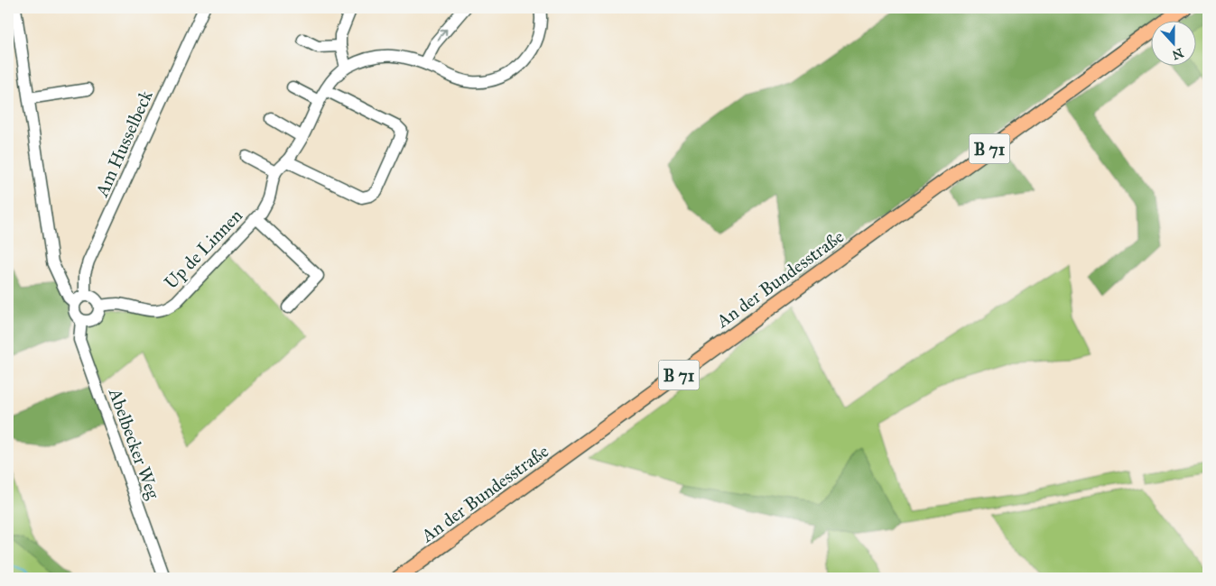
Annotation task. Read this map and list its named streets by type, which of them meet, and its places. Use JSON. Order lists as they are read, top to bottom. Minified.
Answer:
{"streets":{"main road":["B 71","An der Bundesstraße"],"street":["Am Husselbeck","Up de Linnen","Abelbecker Weg"]},"crossings":[["Am Husselbeck","Up de Linnen"],["Am Husselbeck","Abelbecker Weg"],["Up de Linnen","Abelbecker Weg"]],"north":"bottom"}
